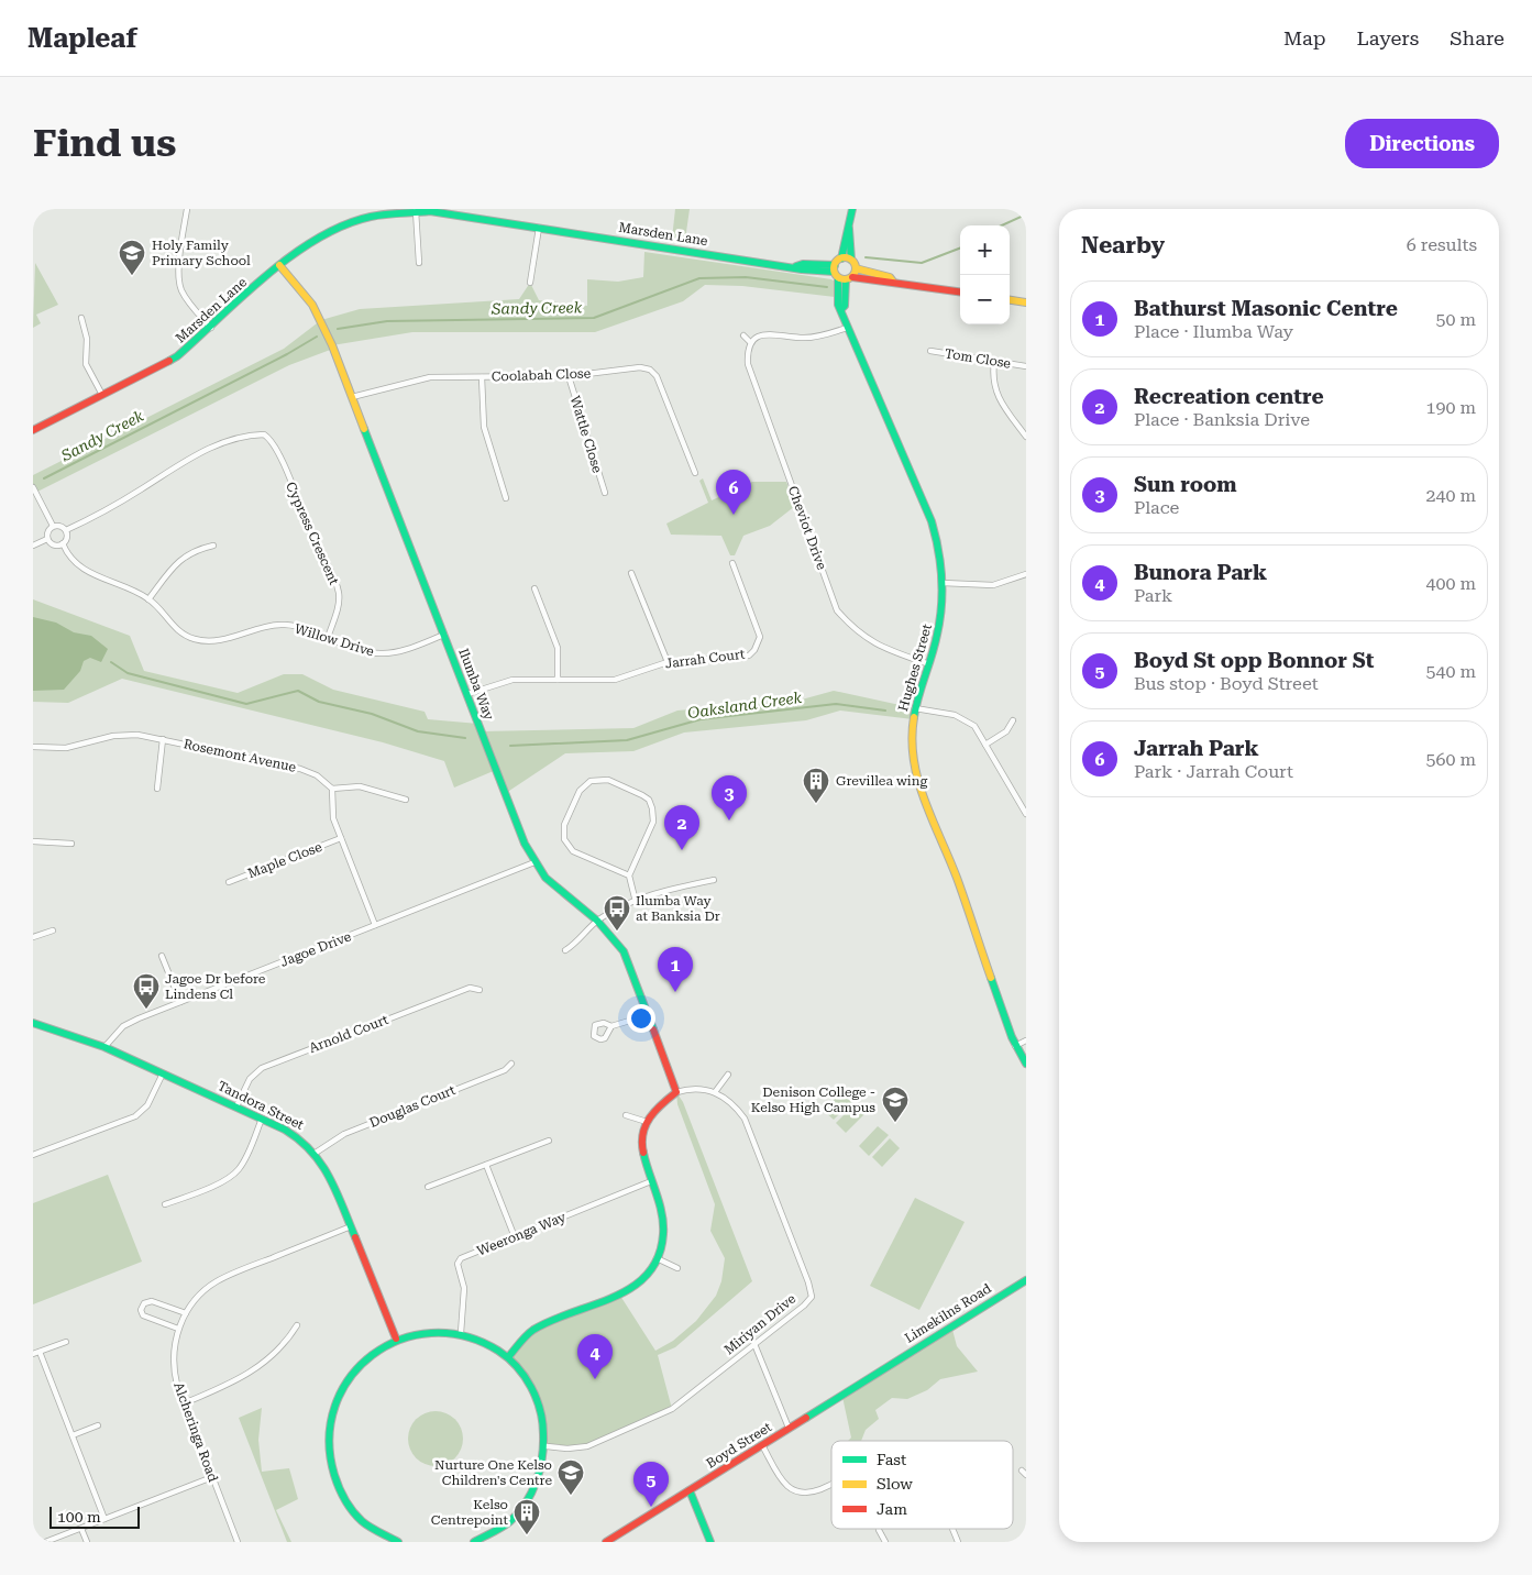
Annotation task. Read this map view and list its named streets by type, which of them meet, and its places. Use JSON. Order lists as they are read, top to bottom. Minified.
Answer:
{"streets":{"street":["Marsden Lane","Tom Close","Coolabah Close","Wattle Close","Cheviot Drive","Cypress Crescent","Willow Drive","Jarrah Court","Hughes Street","Ilumba Way","Rosemont Avenue","Maple Close","Jagoe Drive","Arnold Court","Tandora Street","Douglas Court","Weeronga Way","Limekilns Road","Miriyan Drive","Alcheringa Road","Boyd Street"]},"crossings":[["Marsden Lane","Hughes Street"],["Marsden Lane","Ilumba Way"],["Coolabah Close","Wattle Close"],["Coolabah Close","Ilumba Way"],["Cheviot Drive","Hughes Street"],["Cypress Crescent","Willow Drive"],["Willow Drive","Ilumba Way"],["Jarrah Court","Ilumba Way"],["Ilumba Way","Jagoe Drive"],["Jagoe Drive","Tandora Street"],["Arnold Court","Tandora Street"],["Tandora Street","Douglas Court"],["Tandora Street","Alcheringa Road"],["Limekilns Road","Boyd Street"]],"water":["Sandy Creek","Oaksland Creek"],"places":{"school or university":["Holy Family Primary School","Denison College - Kelso High Campus","Nurture One Kelso Children's Centre"],"building":["Grevillea wing","Kelso Centrepoint"],"bus stop":["Ilumba Way at Banksia Dr","Jagoe Dr before Lindens Cl"]},"legend":["Fast","Slow","Jam"],"scale_bar":"100 m","page":{"header":"Mapleaf","nav":["Map","Layers","Share"],"buttons":"Directions","title":"Find us","heading":["Nearby","6 results"],"map_buttons":["+","−"],"list":[{"mark":"1","name":"Bathurst Masonic Centre","note":"Place · Ilumba Way","value":"50 m"},{"mark":"2","name":"Recreation centre","note":"Place · Banksia Drive","value":"190 m"},{"mark":"3","name":"Sun room","note":"Place","value":"240 m"},{"mark":"4","name":"Bunora Park","note":"Park","value":"400 m"},{"mark":"5","name":"Boyd St opp Bonnor St","note":"Bus stop · Boyd Street","value":"540 m"},{"mark":"6","name":"Jarrah Park","note":"Park · Jarrah Court","value":"560 m"}],"pins":["6","3","2","1","4","5"],"scale":"100 m"}}
